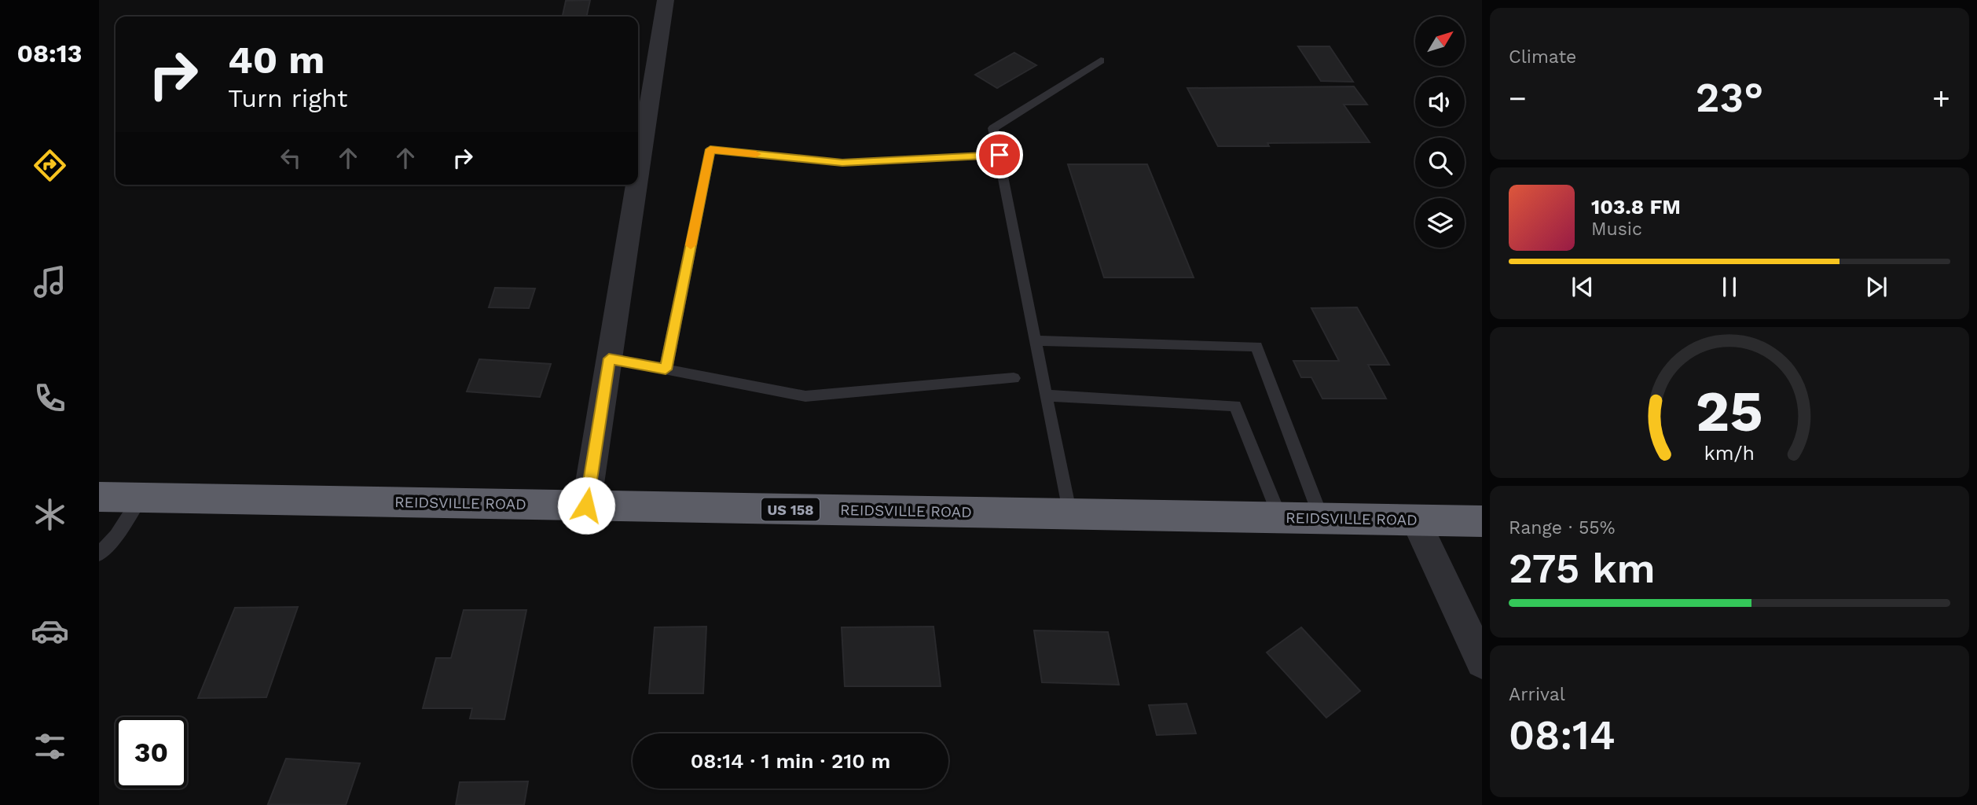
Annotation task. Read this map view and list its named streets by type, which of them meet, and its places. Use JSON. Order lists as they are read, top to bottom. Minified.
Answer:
{"streets":{"highway":["REIDSVILLE ROAD","US 158"]},"north":"top right","page":{"tabs":"08:13","tile":["Climate",["Range · 55%","275 km"],["Arrival","08:14"]],"turn":["40 m","Turn right"],"heat":["−","23°","+"],"song":["103.8 FM","Music"],"limit":"30","trip":"08:14 · 1 min · 210 m","gauge":["25","km/h"]}}
